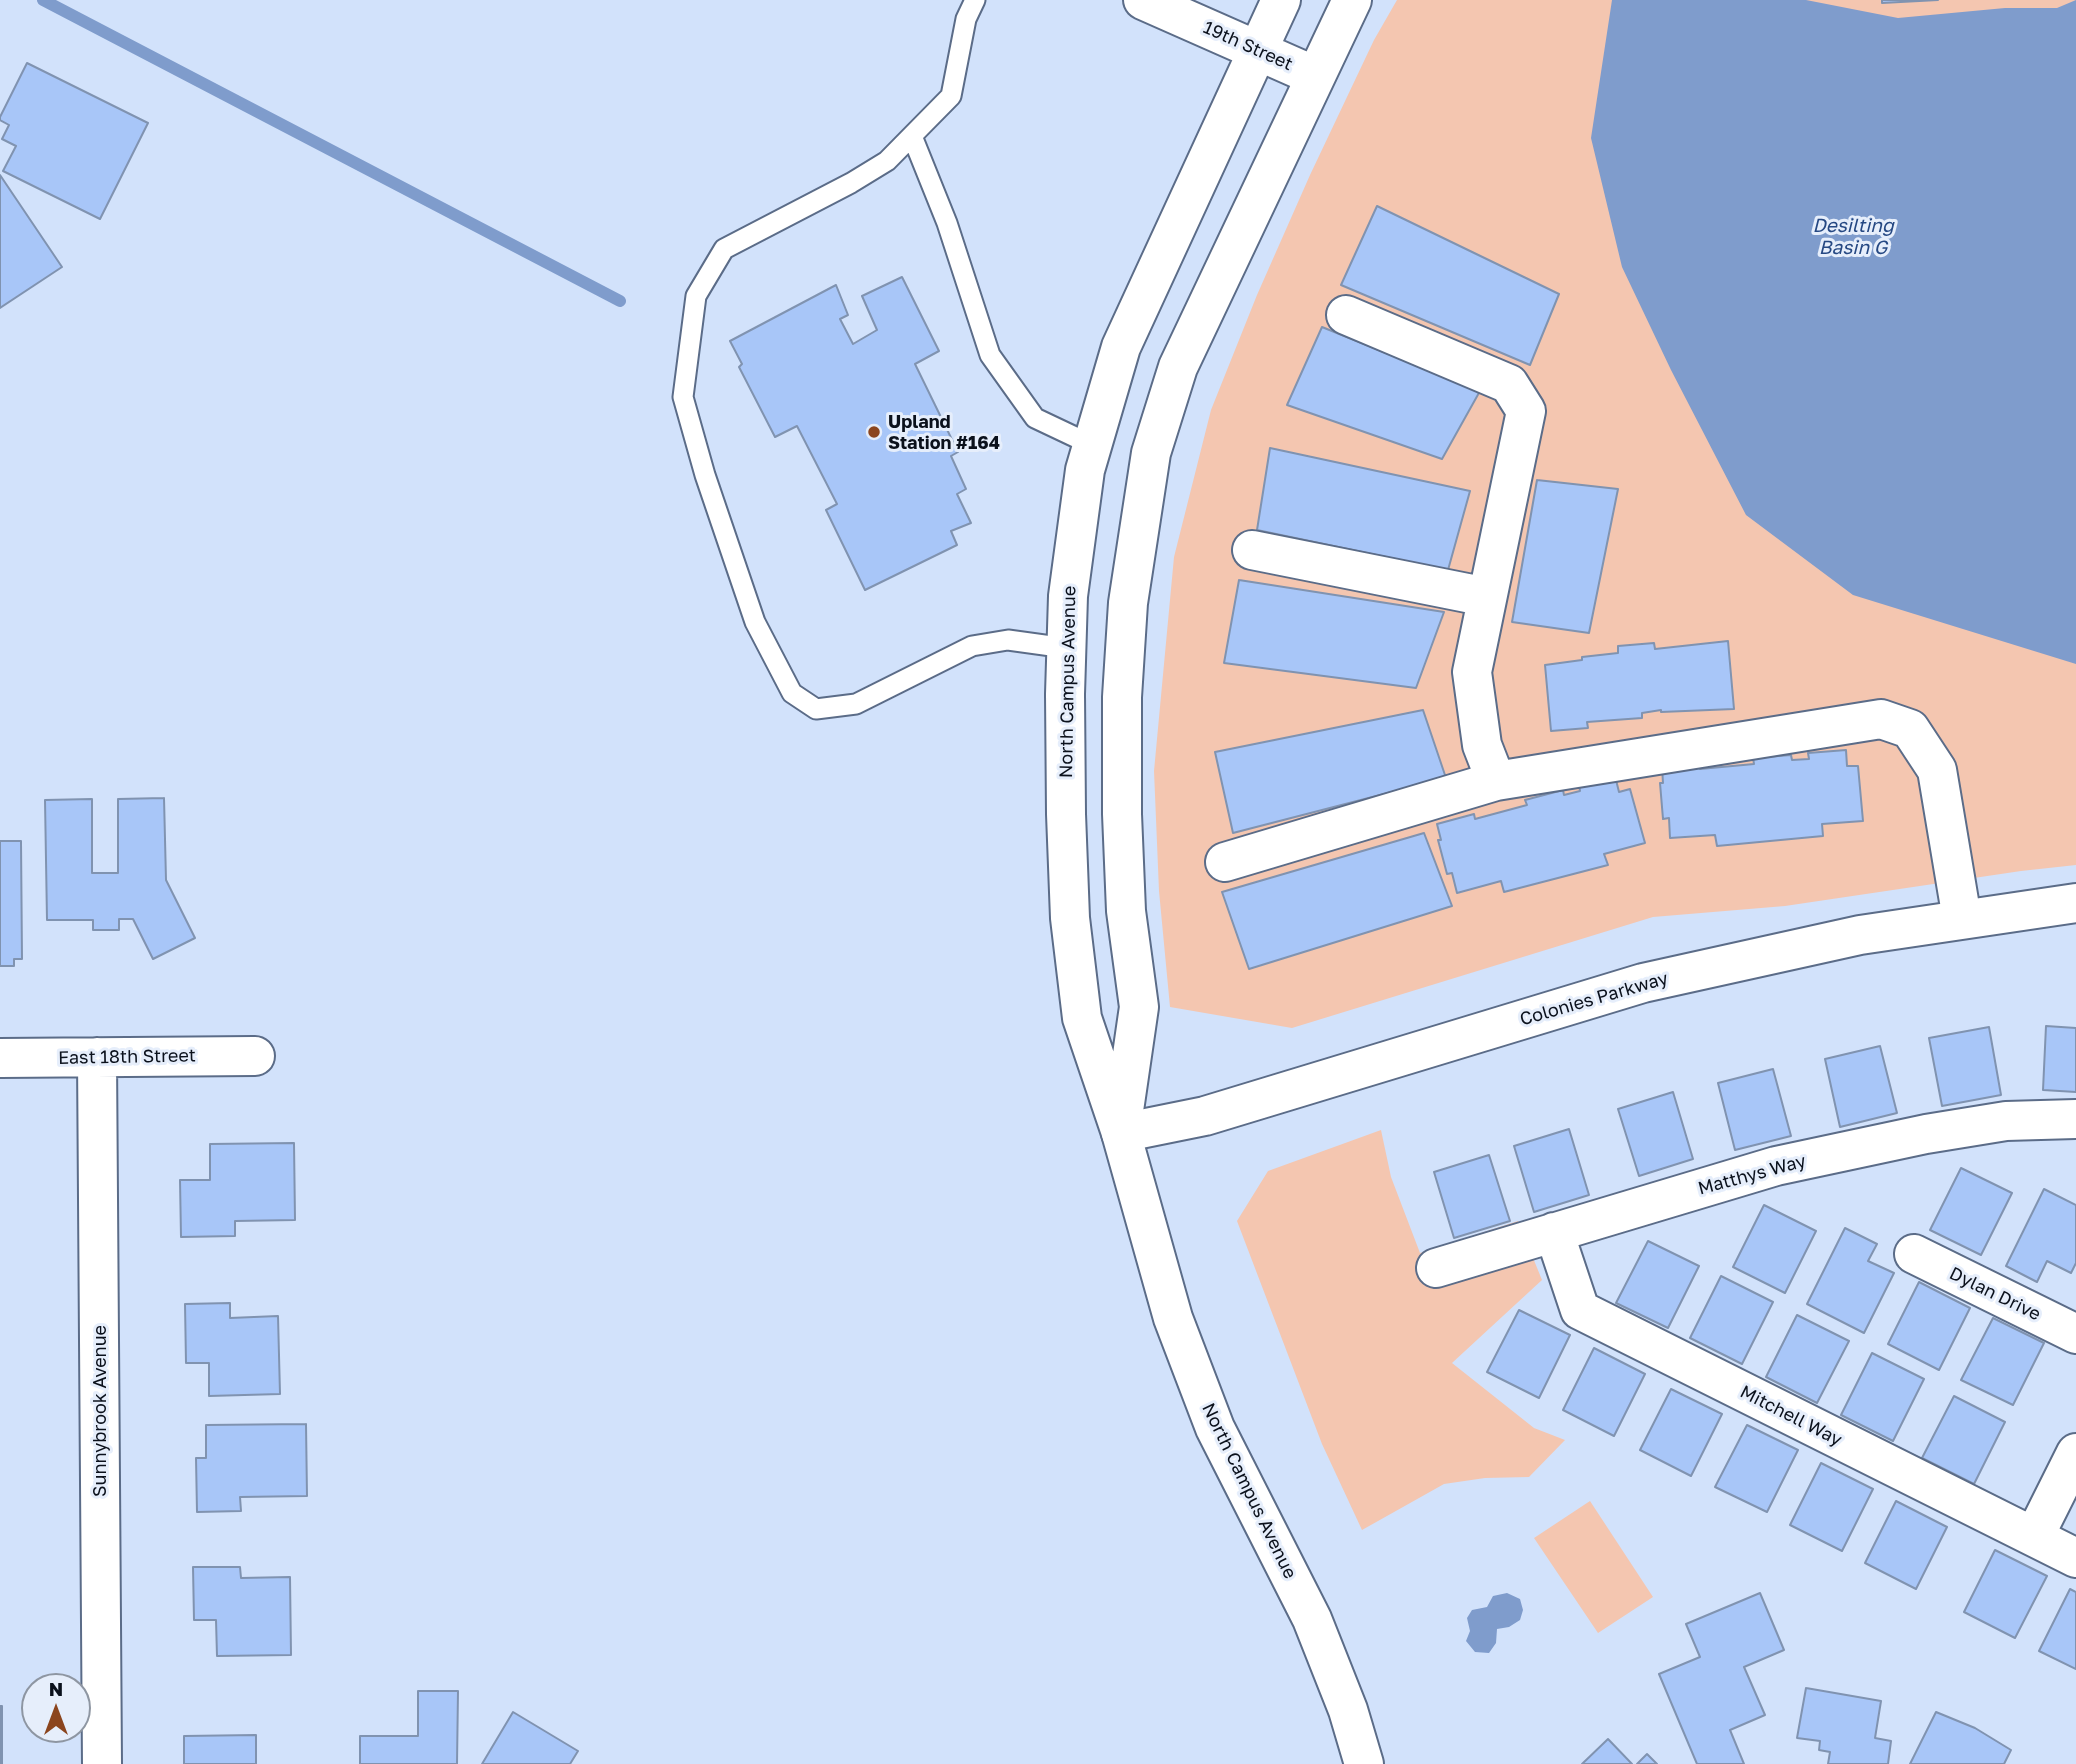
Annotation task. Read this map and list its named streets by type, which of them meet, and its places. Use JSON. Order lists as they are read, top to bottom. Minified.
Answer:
{"streets":{"street":["19th Street","North Campus Avenue","Colonies Parkway","East 18th Street","Matthys Way","Dylan Drive","Sunnybrook Avenue","Mitchell Way"]},"crossings":[["19th Street","North Campus Avenue"],["North Campus Avenue","Colonies Parkway"],["East 18th Street","Sunnybrook Avenue"],["Matthys Way","Mitchell Way"]],"water":["Desilting Basin G"],"places":["Upland Station #164"],"north":"top"}
